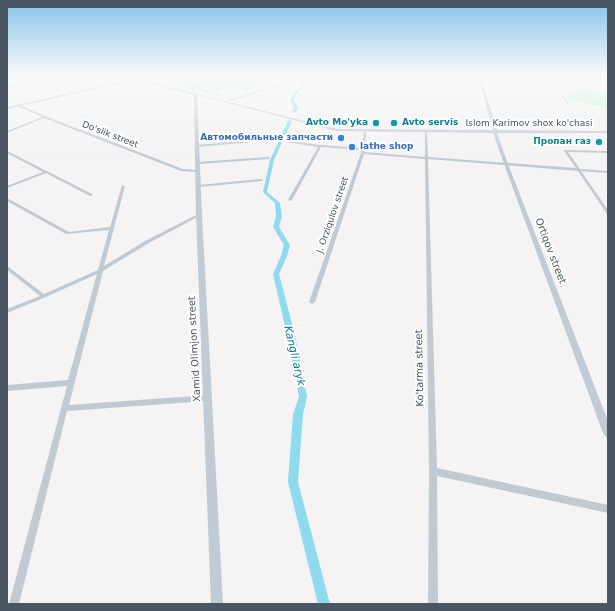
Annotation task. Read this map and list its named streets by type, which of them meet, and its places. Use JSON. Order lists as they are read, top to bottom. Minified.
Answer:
{"streets":{"main road":["Islom Karimov shox ko'chasi","Ortiqov street","Xamid Olimjon street"],"street":["Do'slik street","J. Orziqulov street","Ko'tarma street"]},"crossings":[["Islom Karimov shox ko'chasi","J. Orziqulov street"],["Islom Karimov shox ko'chasi","Ortiqov street"],["Islom Karimov shox ko'chasi","Ko'tarma street"],["Do'slik street","Xamid Olimjon street"]],"water":["Kangli aryk"],"places":["Avto Mo'yka","Avto servis","Автомобильные запчасти","Пропан газ","lathe shop"]}
